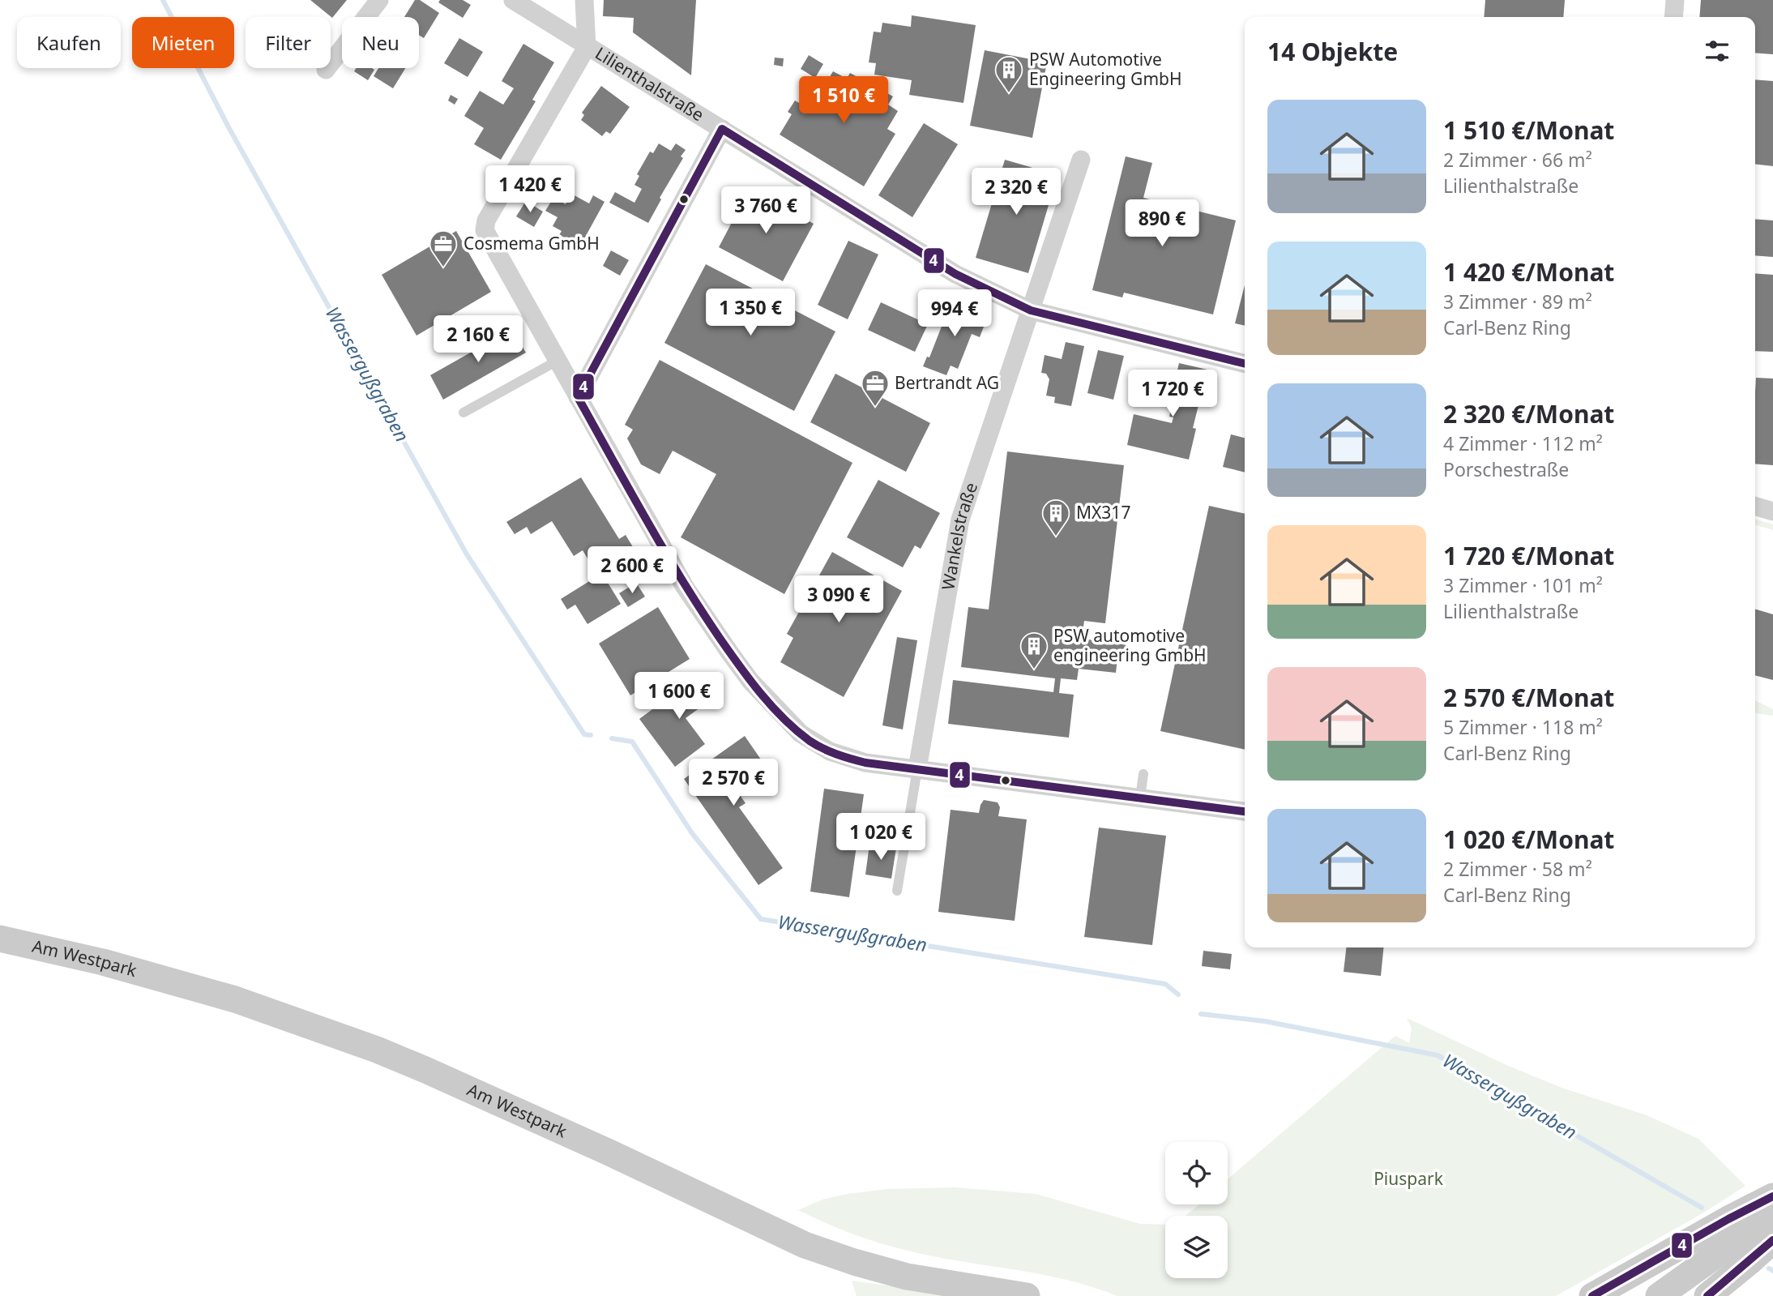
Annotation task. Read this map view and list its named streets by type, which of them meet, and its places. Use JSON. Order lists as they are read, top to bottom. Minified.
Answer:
{"streets":{"main road":["Am Westpark"],"street":["Lilienthalstraße","Wankelstraße"]},"crossings":[["Lilienthalstraße","Wankelstraße"]],"water":["Wassergußgraben"],"parks":["Piuspark"],"places":{"building":["PSW Automotive Engineering GmbH","MX317","PSW automotive engineering GmbH"],"office":["Cosmema GmbH","Bertrandt AG"]},"lines":["transit line 4"],"page":{"chip":["Kaufen","Mieten","Filter","Neu"],"heading":"14 Objekte","price":["1 510 €","1 420 €","2 320 €","3 760 €","890 €","1 350 €","994 €","2 160 €","1 720 €","2 600 €","3 090 €","1 600 €","2 570 €","1 020 €"],"list":[{"name":"1 510 €/Monat","note":"2 Zimmer · 66 m² · Lilienthalstraße"},{"name":"1 420 €/Monat","note":"3 Zimmer · 89 m² · Carl-Benz Ring"},{"name":"2 320 €/Monat","note":"4 Zimmer · 112 m² · Porschestraße"},{"name":"1 720 €/Monat","note":"3 Zimmer · 101 m² · Lilienthalstraße"},{"name":"2 570 €/Monat","note":"5 Zimmer · 118 m² · Carl-Benz Ring"},{"name":"1 020 €/Monat","note":"2 Zimmer · 58 m² · Carl-Benz Ring"}]}}
